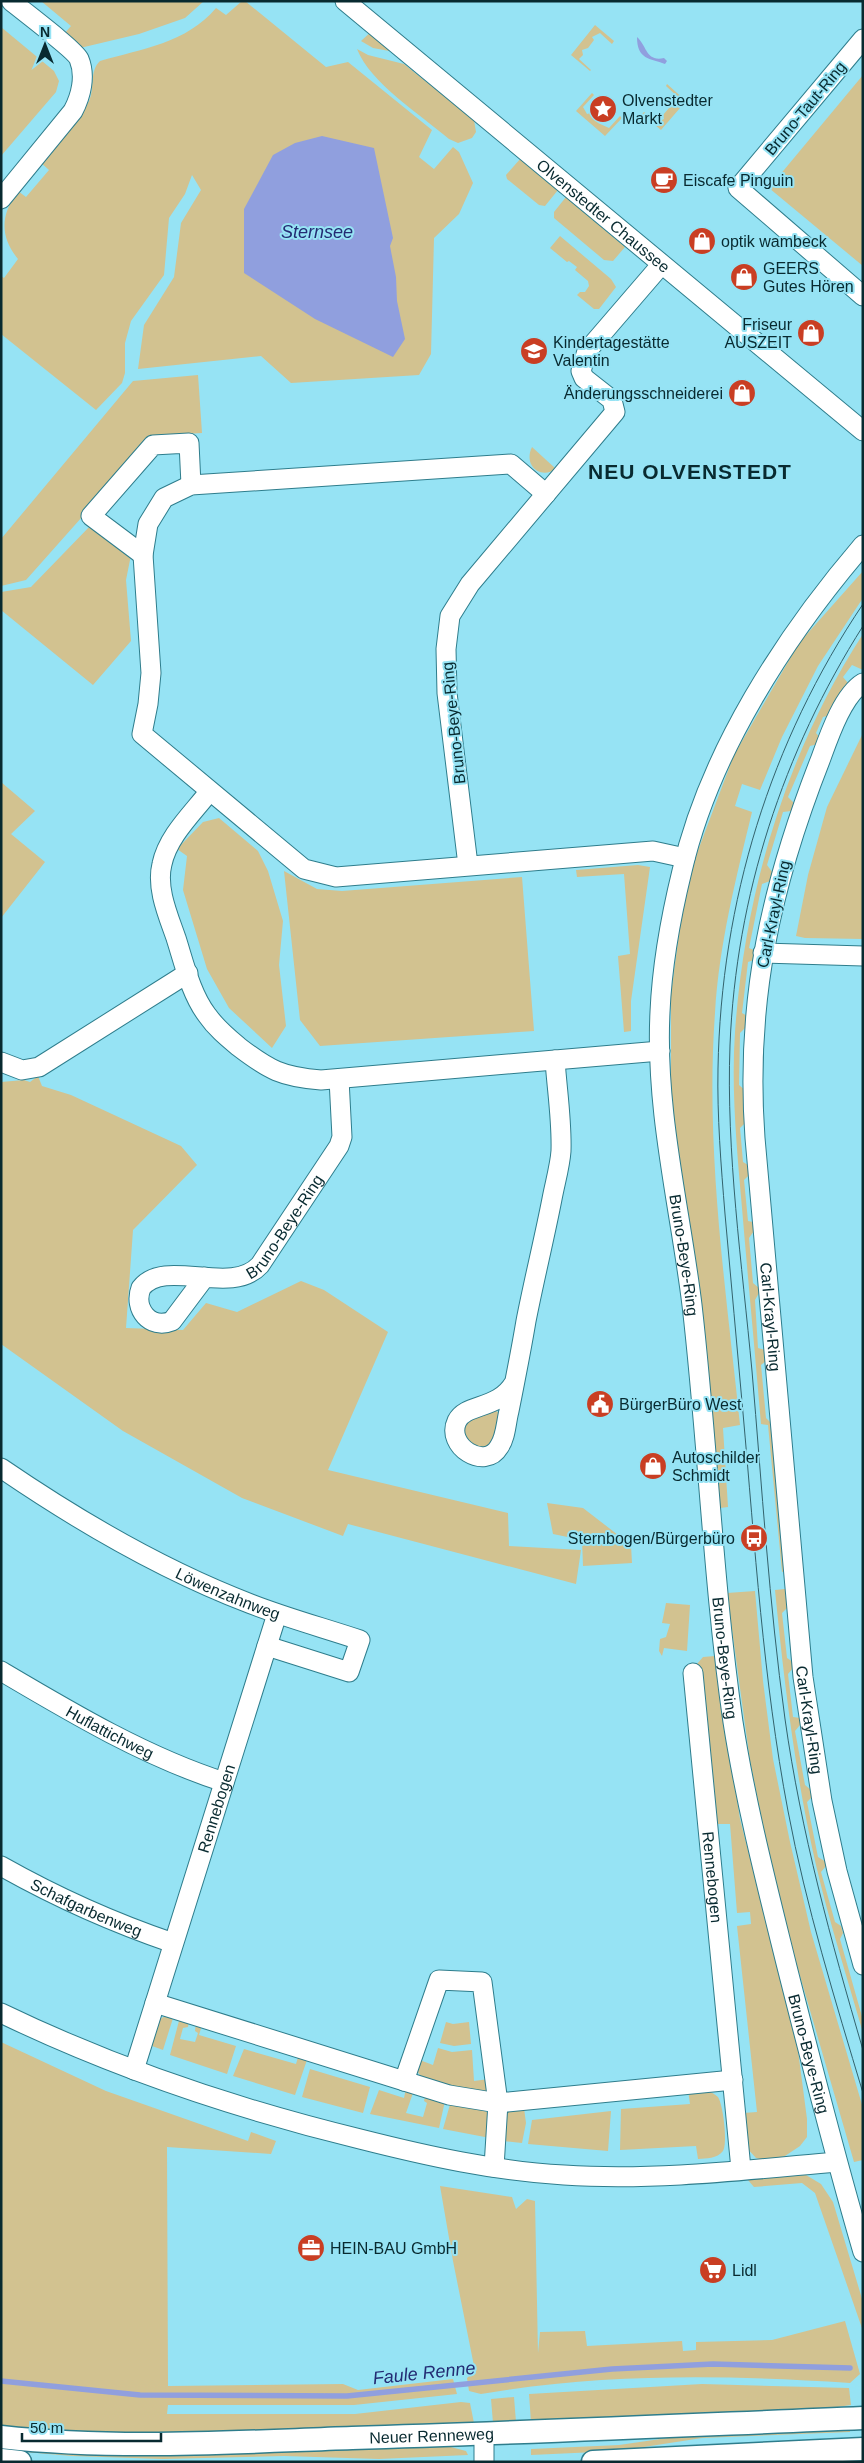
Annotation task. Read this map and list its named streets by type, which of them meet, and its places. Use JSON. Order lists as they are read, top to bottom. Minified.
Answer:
{"streets":{"main road":["Neuer Renneweg"],"street":["Bruno-Taut-Ring","Olvenstedter Chaussee","Bruno-Beye-Ring","Carl-Krayl-Ring","Löwenzahnweg","Huflattichweg","Rennebogen","Schafgarbenweg"]},"crossings":[["Olvenstedter Chaussee","Bruno-Beye-Ring"],["Löwenzahnweg","Rennebogen"],["Huflattichweg","Rennebogen"],["Rennebogen","Schafgarbenweg"]],"districts":["NEU OLVENSTEDT"],"water":["Sternsee","Faule Renne"],"places":{"place":["Olvenstedter Markt"],"cafe":["Eiscafe Pinguin"],"shop":["optik wambeck","GEERS Gutes Hören","Friseur AUSZEIT","Änderungsschneiderei","Autoschilder Schmidt"],"school or university":["Kindertagestätte Valentin"],"public building":["BürgerBüro West"],"bus stop":["Sternbogen/Bürgerbüro"],"office":["HEIN-BAU GmbH"],"supermarket":["Lidl"]},"scale_bar":"50 m","north":"top"}
